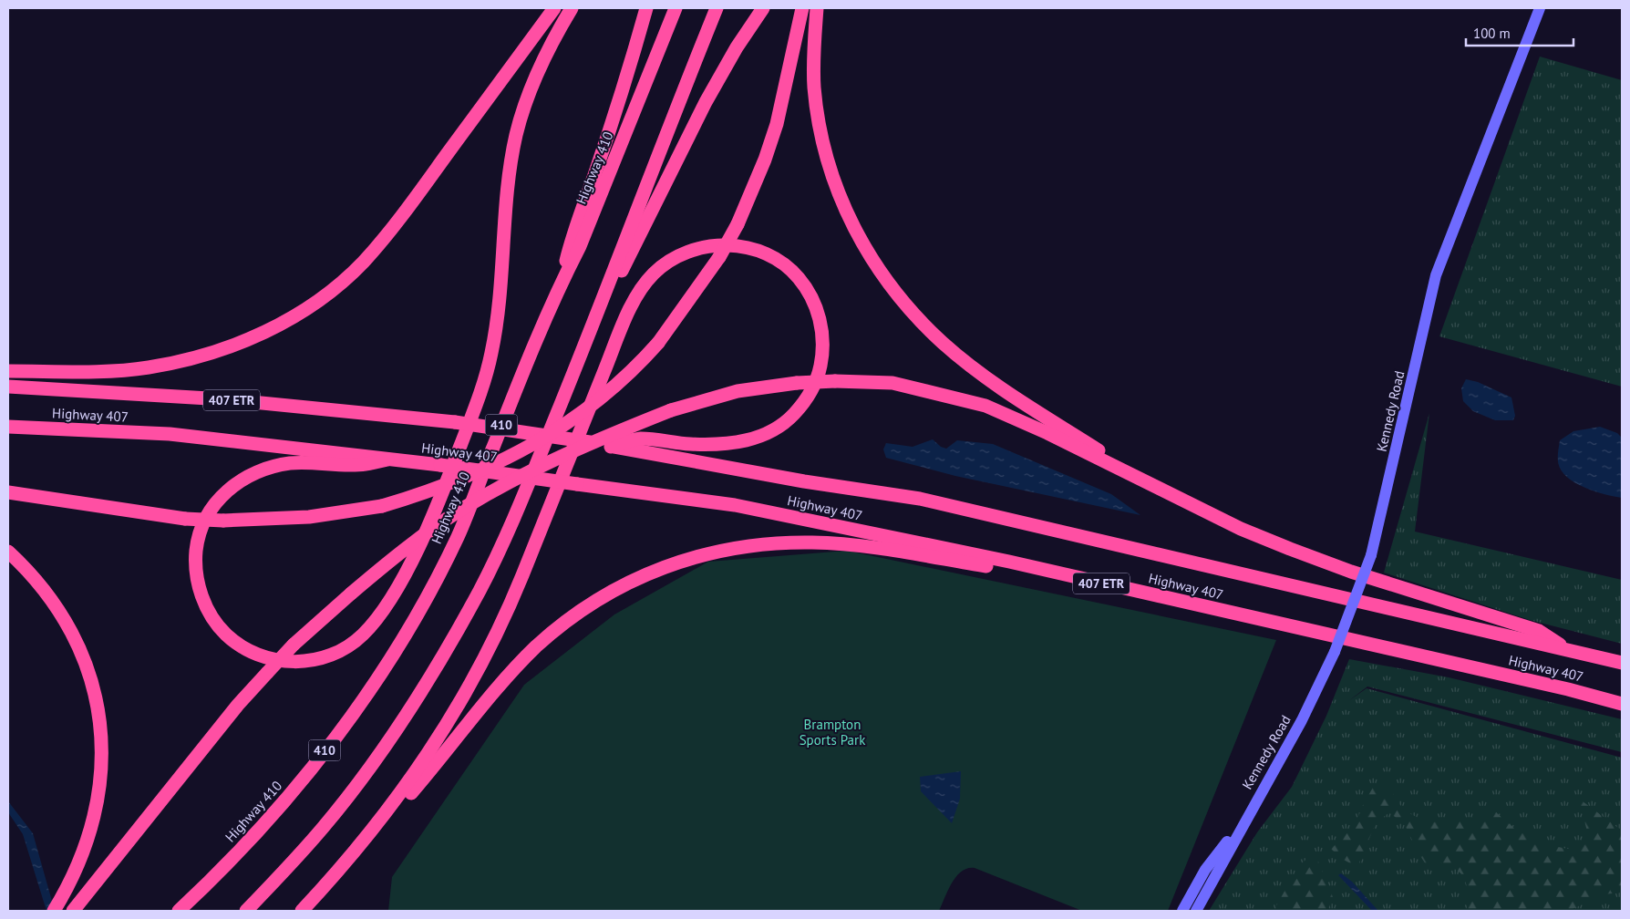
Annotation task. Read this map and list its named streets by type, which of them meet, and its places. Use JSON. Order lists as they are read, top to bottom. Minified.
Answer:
{"streets":{"highway":["Highway 410","407 ETR","Highway 407","410"],"main road":["Kennedy Road"]},"parks":["Brampton Sports Park"],"scale_bar":"100 m"}
